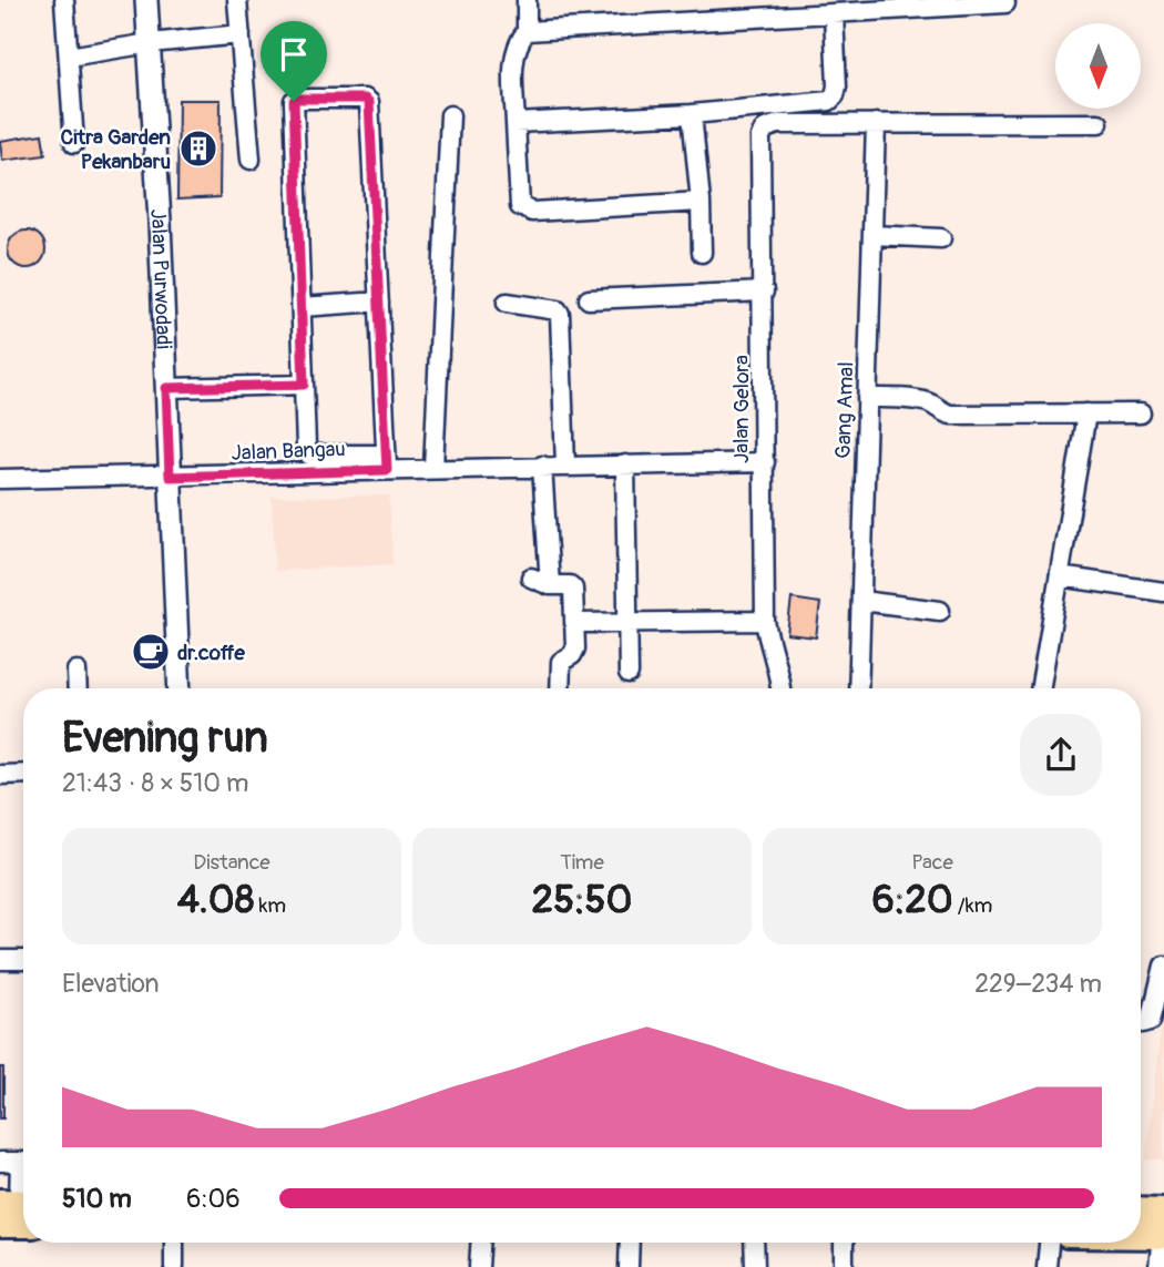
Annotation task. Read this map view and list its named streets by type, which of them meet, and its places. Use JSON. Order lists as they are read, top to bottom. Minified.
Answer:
{"streets":{"street":["Jalan Purwodadi","Jalan Gelora","Gang Amal","Jalan Bangau"]},"crossings":[["Jalan Purwodadi","Jalan Bangau"],["Jalan Gelora","Gang Amal"],["Jalan Gelora","Jalan Bangau"]],"places":{"building":["Citra Garden Pekanbaru"],"cafe":["dr.coffe"]},"north":"bottom","page":{"heading":["Evening run","21:43 · 8 × 510 m"],"stats":[["Distance","4.08 km"],["Time","25:50"],["Pace","6:20 /km"]],"chart":["Elevation","229–234 m"],"list":[{"name":"510 m","note":"6:06"}]}}
